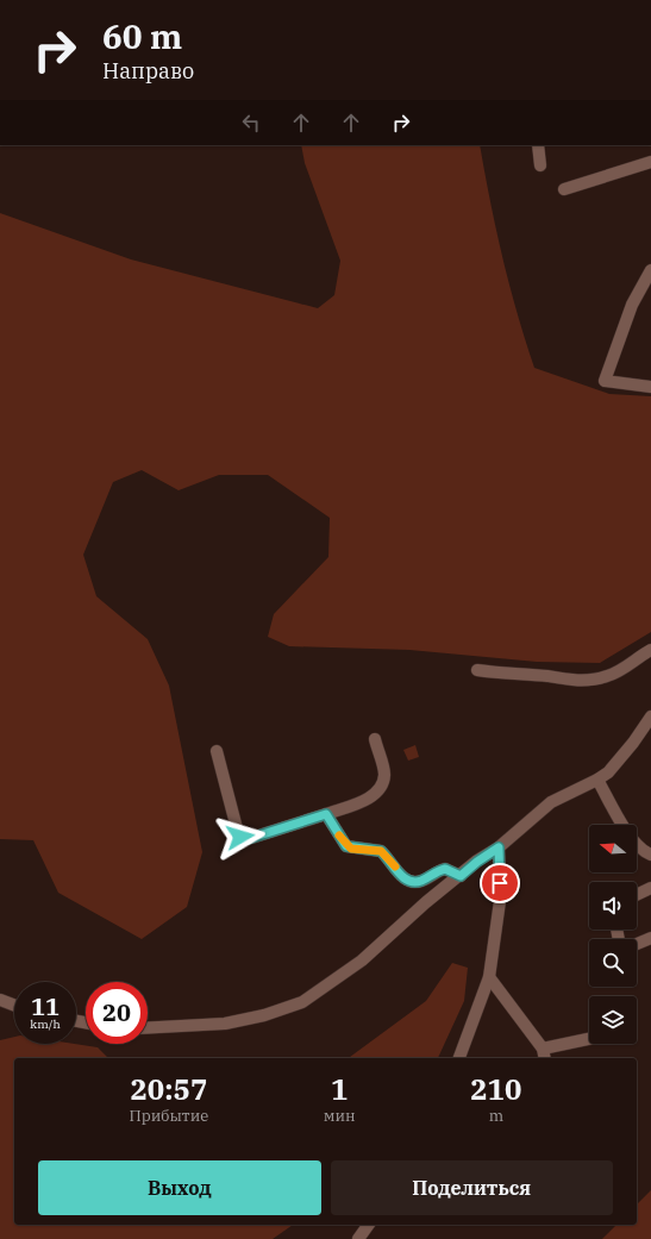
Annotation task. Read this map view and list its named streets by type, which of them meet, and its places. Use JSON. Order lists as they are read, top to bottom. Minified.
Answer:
{"north":"left","page":{"turn":["60 m","Направо"],"speed":"11 km/h","limit":"20","eta":["20:57","Прибытие","1","мин","210","m"],"buttons":["Выход","Поделиться"]}}
